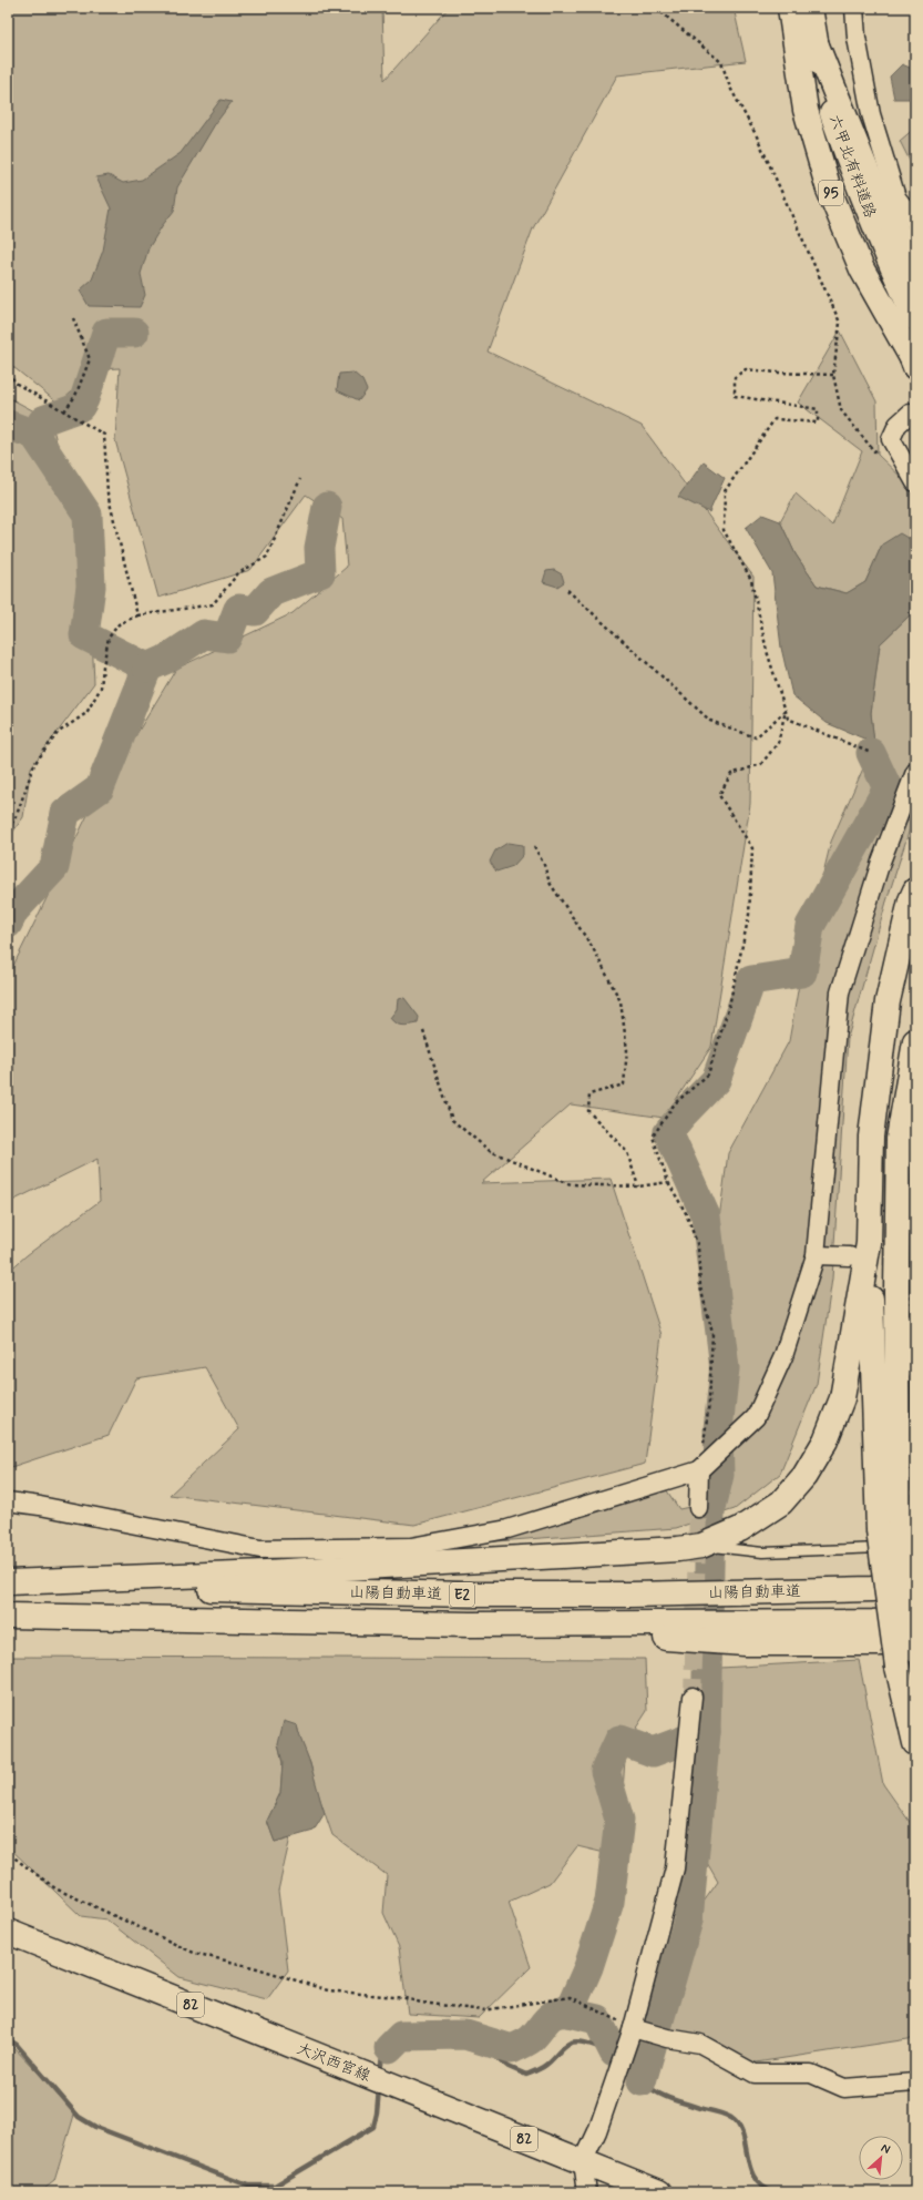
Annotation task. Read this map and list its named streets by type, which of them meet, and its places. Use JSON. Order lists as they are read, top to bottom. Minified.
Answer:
{"streets":{"main road":["六甲北有料道路","95","山陽自動車道","E2","82","大沢西宮線"]},"north":"top right"}
